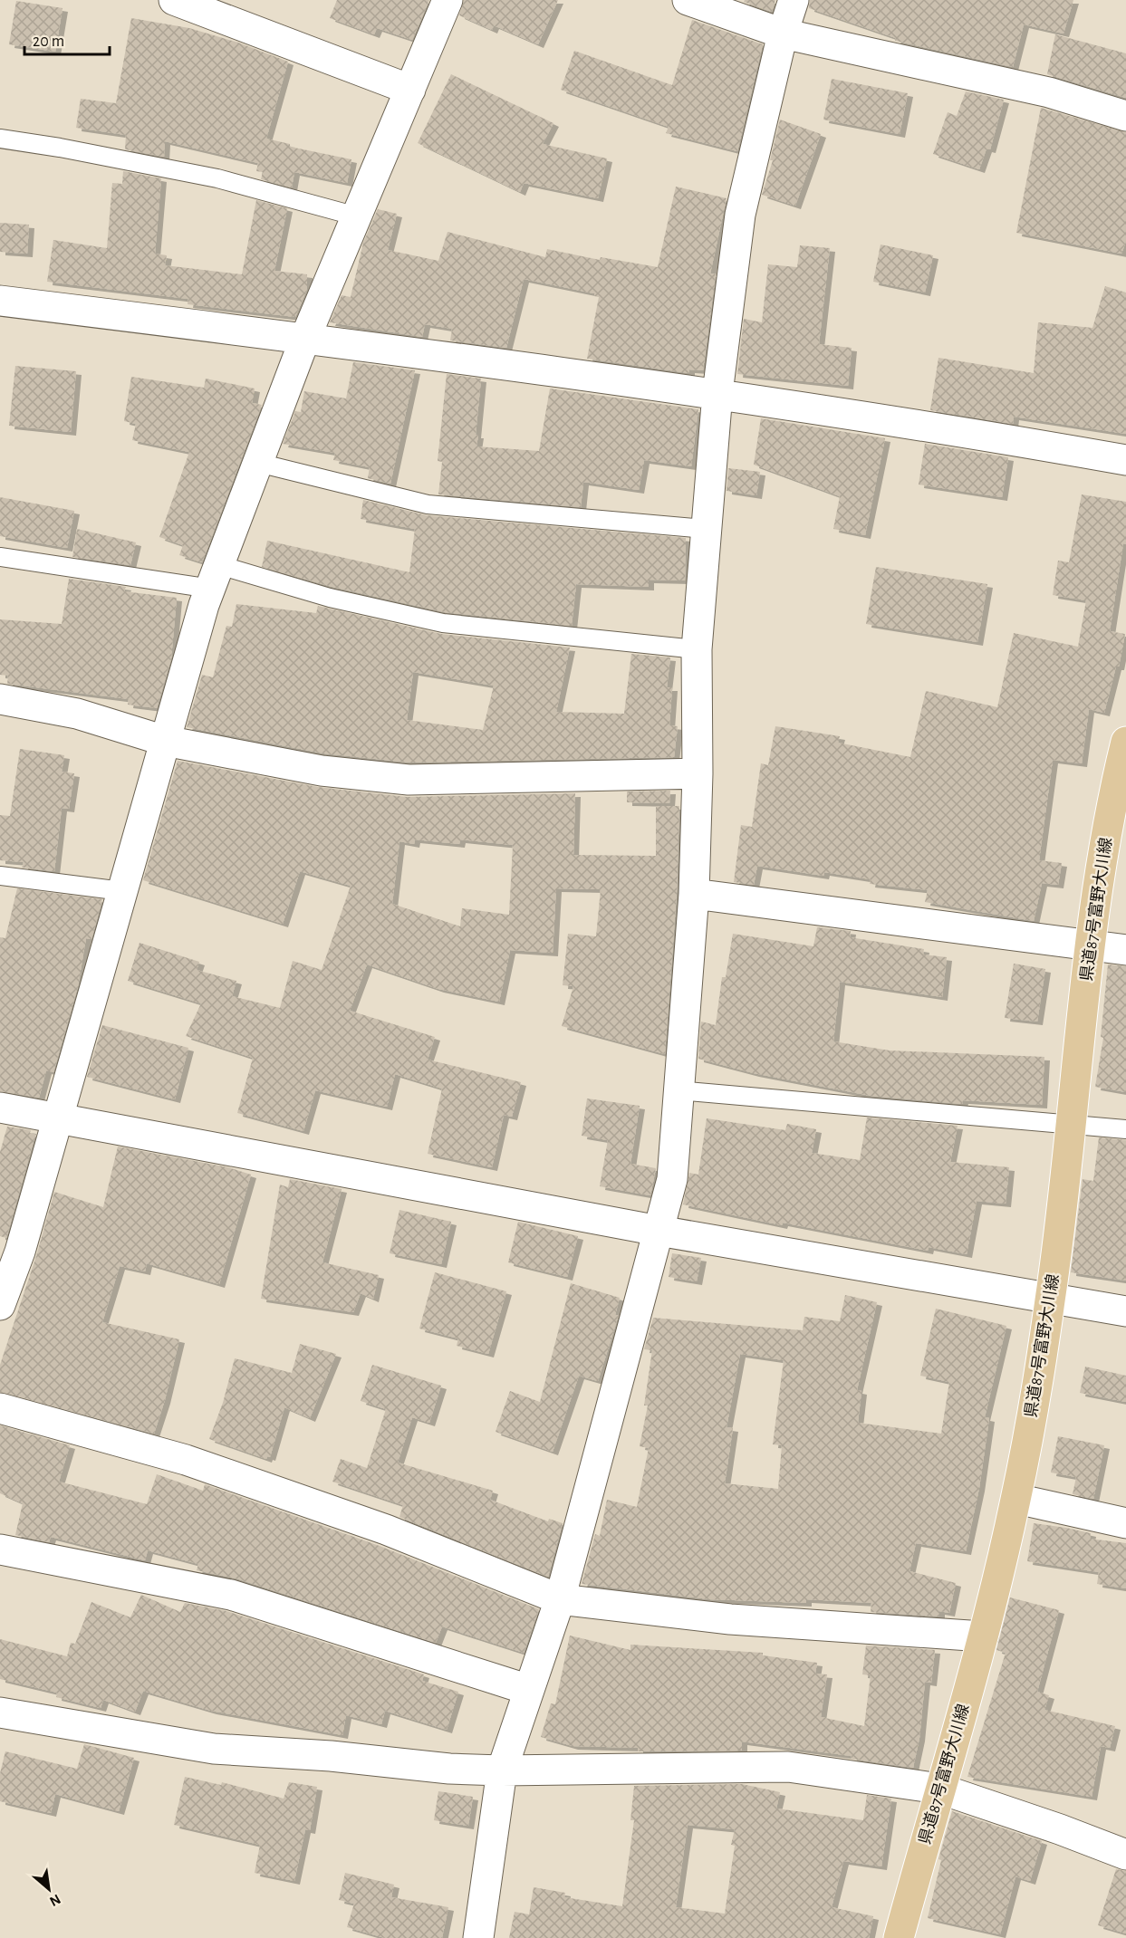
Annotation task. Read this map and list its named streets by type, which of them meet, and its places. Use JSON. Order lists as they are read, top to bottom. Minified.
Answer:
{"streets":{"main road":["県道87号富野大川線"]},"scale_bar":"20 m","north":"bottom right"}
